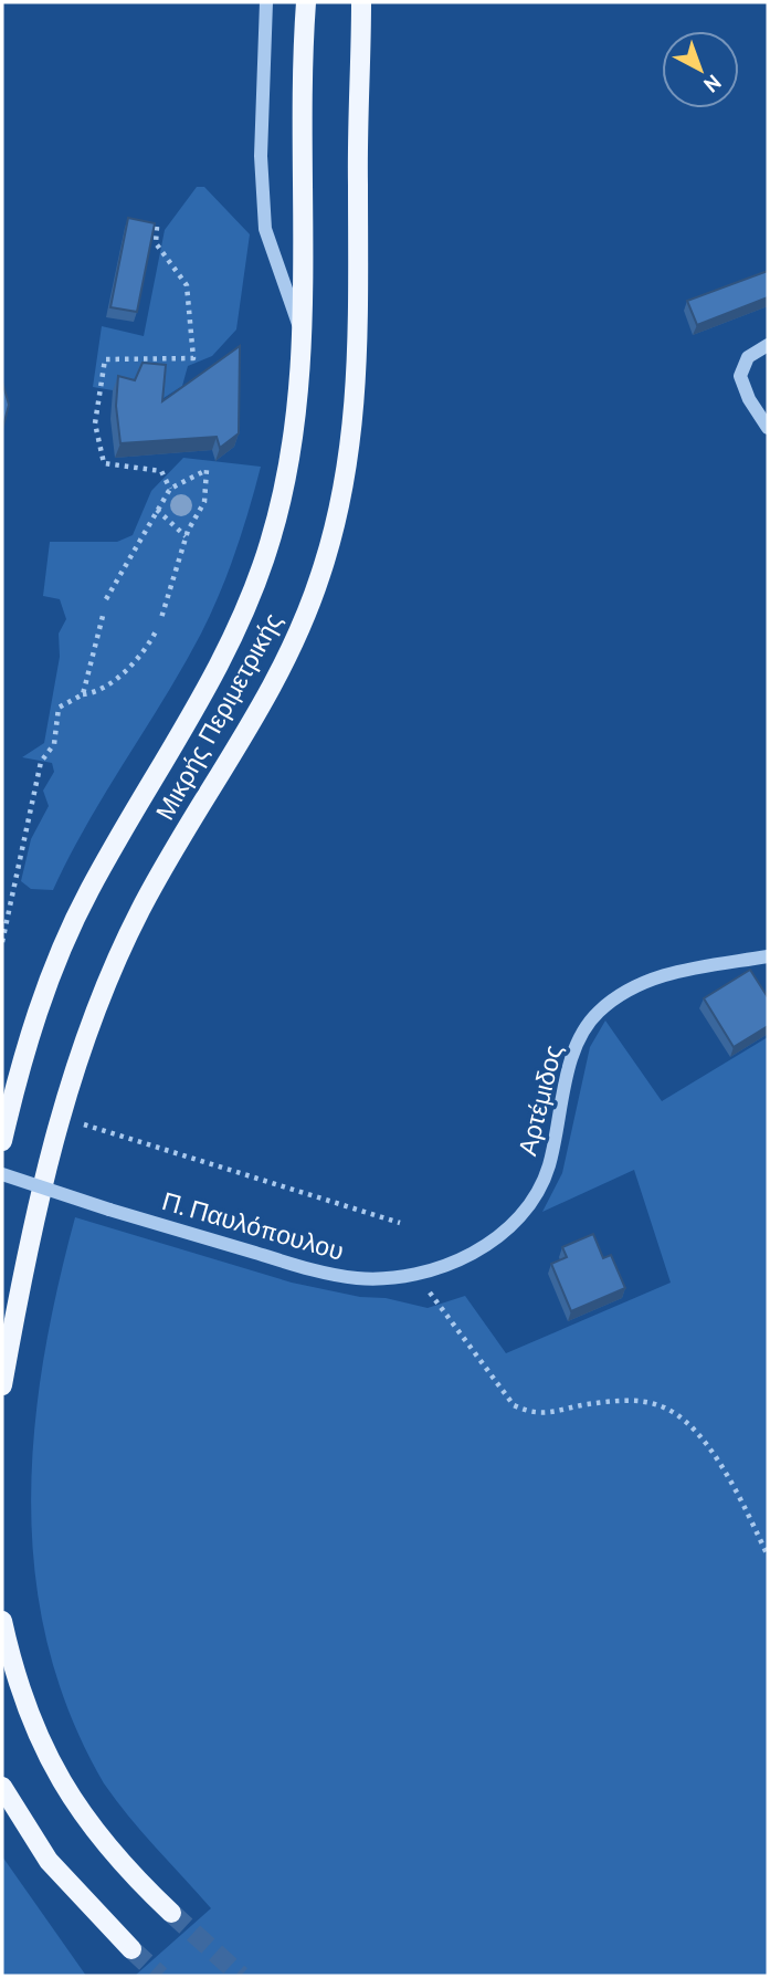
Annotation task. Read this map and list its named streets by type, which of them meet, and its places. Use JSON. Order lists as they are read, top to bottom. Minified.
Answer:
{"streets":{"main road":["Μικρής Περιμετρικής"],"street":["Αρτέμιδος","Π. Παυλόπουλου"]},"crossings":[["Αρτέμιδος","Π. Παυλόπουλου"]],"north":"bottom right"}
